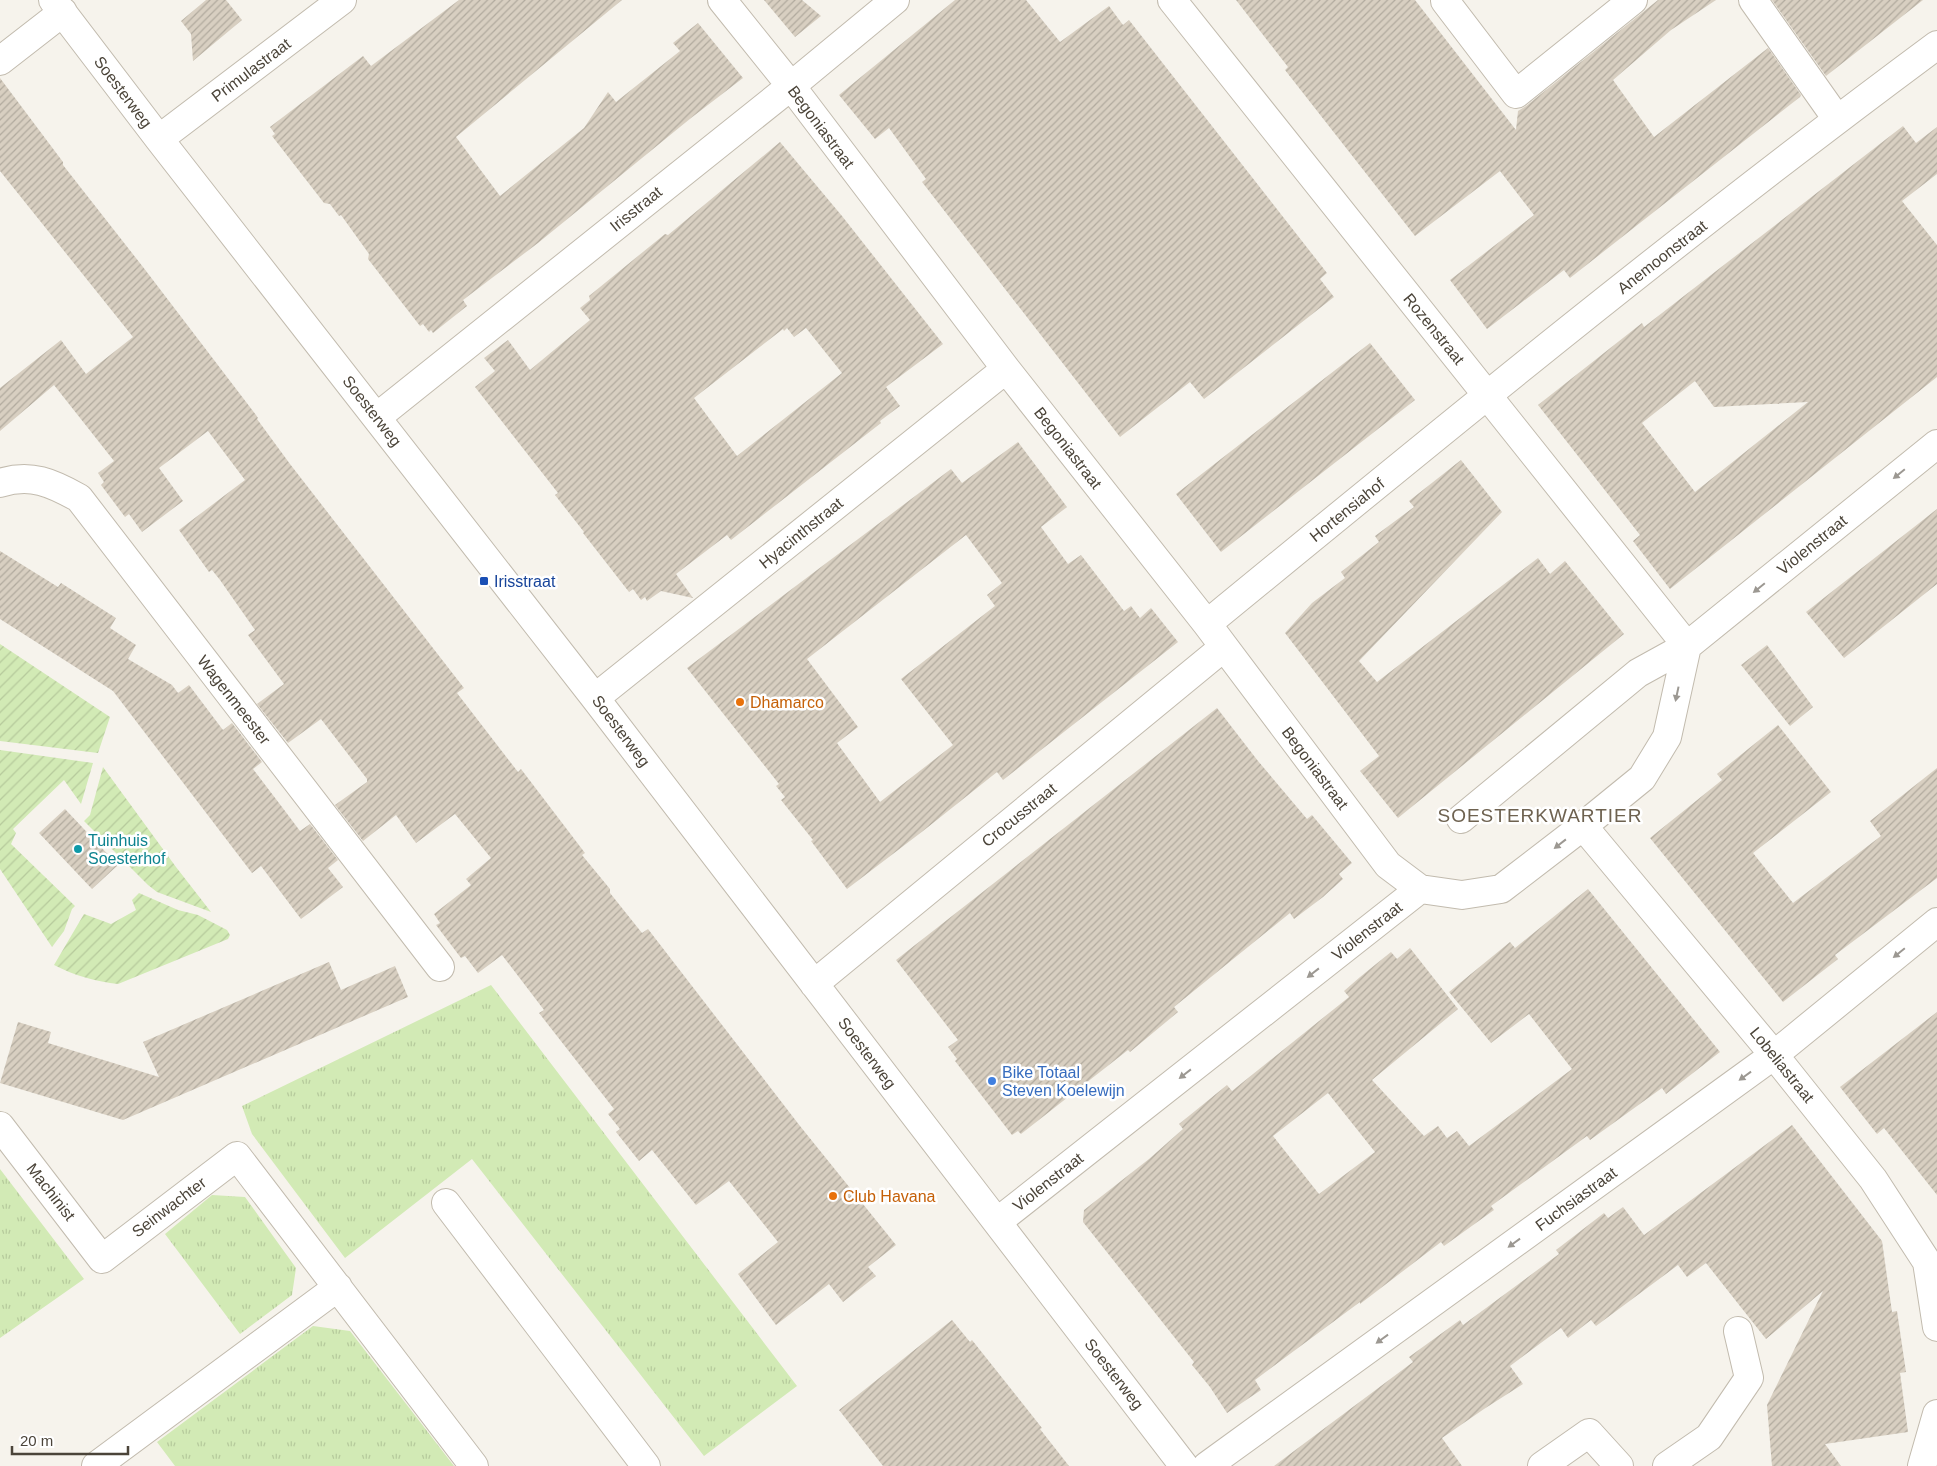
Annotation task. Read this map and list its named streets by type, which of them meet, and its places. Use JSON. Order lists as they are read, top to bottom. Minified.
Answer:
{"streets":{"street":["Primulastraat","Soesterweg","Begoniastraat","Irisstraat","Anemoonstraat","Rozenstraat","Hortensiahof","Hyacinthstraat","Violenstraat","Wagenmeester","Crocusstraat","Lobeliastraat","Machinist","Fuchsiastraat","Seinwachter"]},"crossings":[["Primulastraat","Soesterweg"],["Soesterweg","Irisstraat"],["Soesterweg","Hyacinthstraat"],["Soesterweg","Violenstraat"],["Soesterweg","Crocusstraat"],["Begoniastraat","Irisstraat"],["Begoniastraat","Hortensiahof"],["Begoniastraat","Hyacinthstraat"],["Begoniastraat","Violenstraat"],["Begoniastraat","Crocusstraat"],["Anemoonstraat","Rozenstraat"],["Anemoonstraat","Hortensiahof"],["Rozenstraat","Hortensiahof"],["Rozenstraat","Violenstraat"],["Lobeliastraat","Fuchsiastraat"],["Machinist","Seinwachter"]],"one_way":["Violenstraat","Fuchsiastraat"],"districts":["SOESTERKWARTIER"],"places":{"transit":["Irisstraat"],"other":["Dhamarco","Tuinhuis Soesterhof","Bike Totaal Steven Koelewijn","Club Havana"]},"scale_bar":"20 m"}
